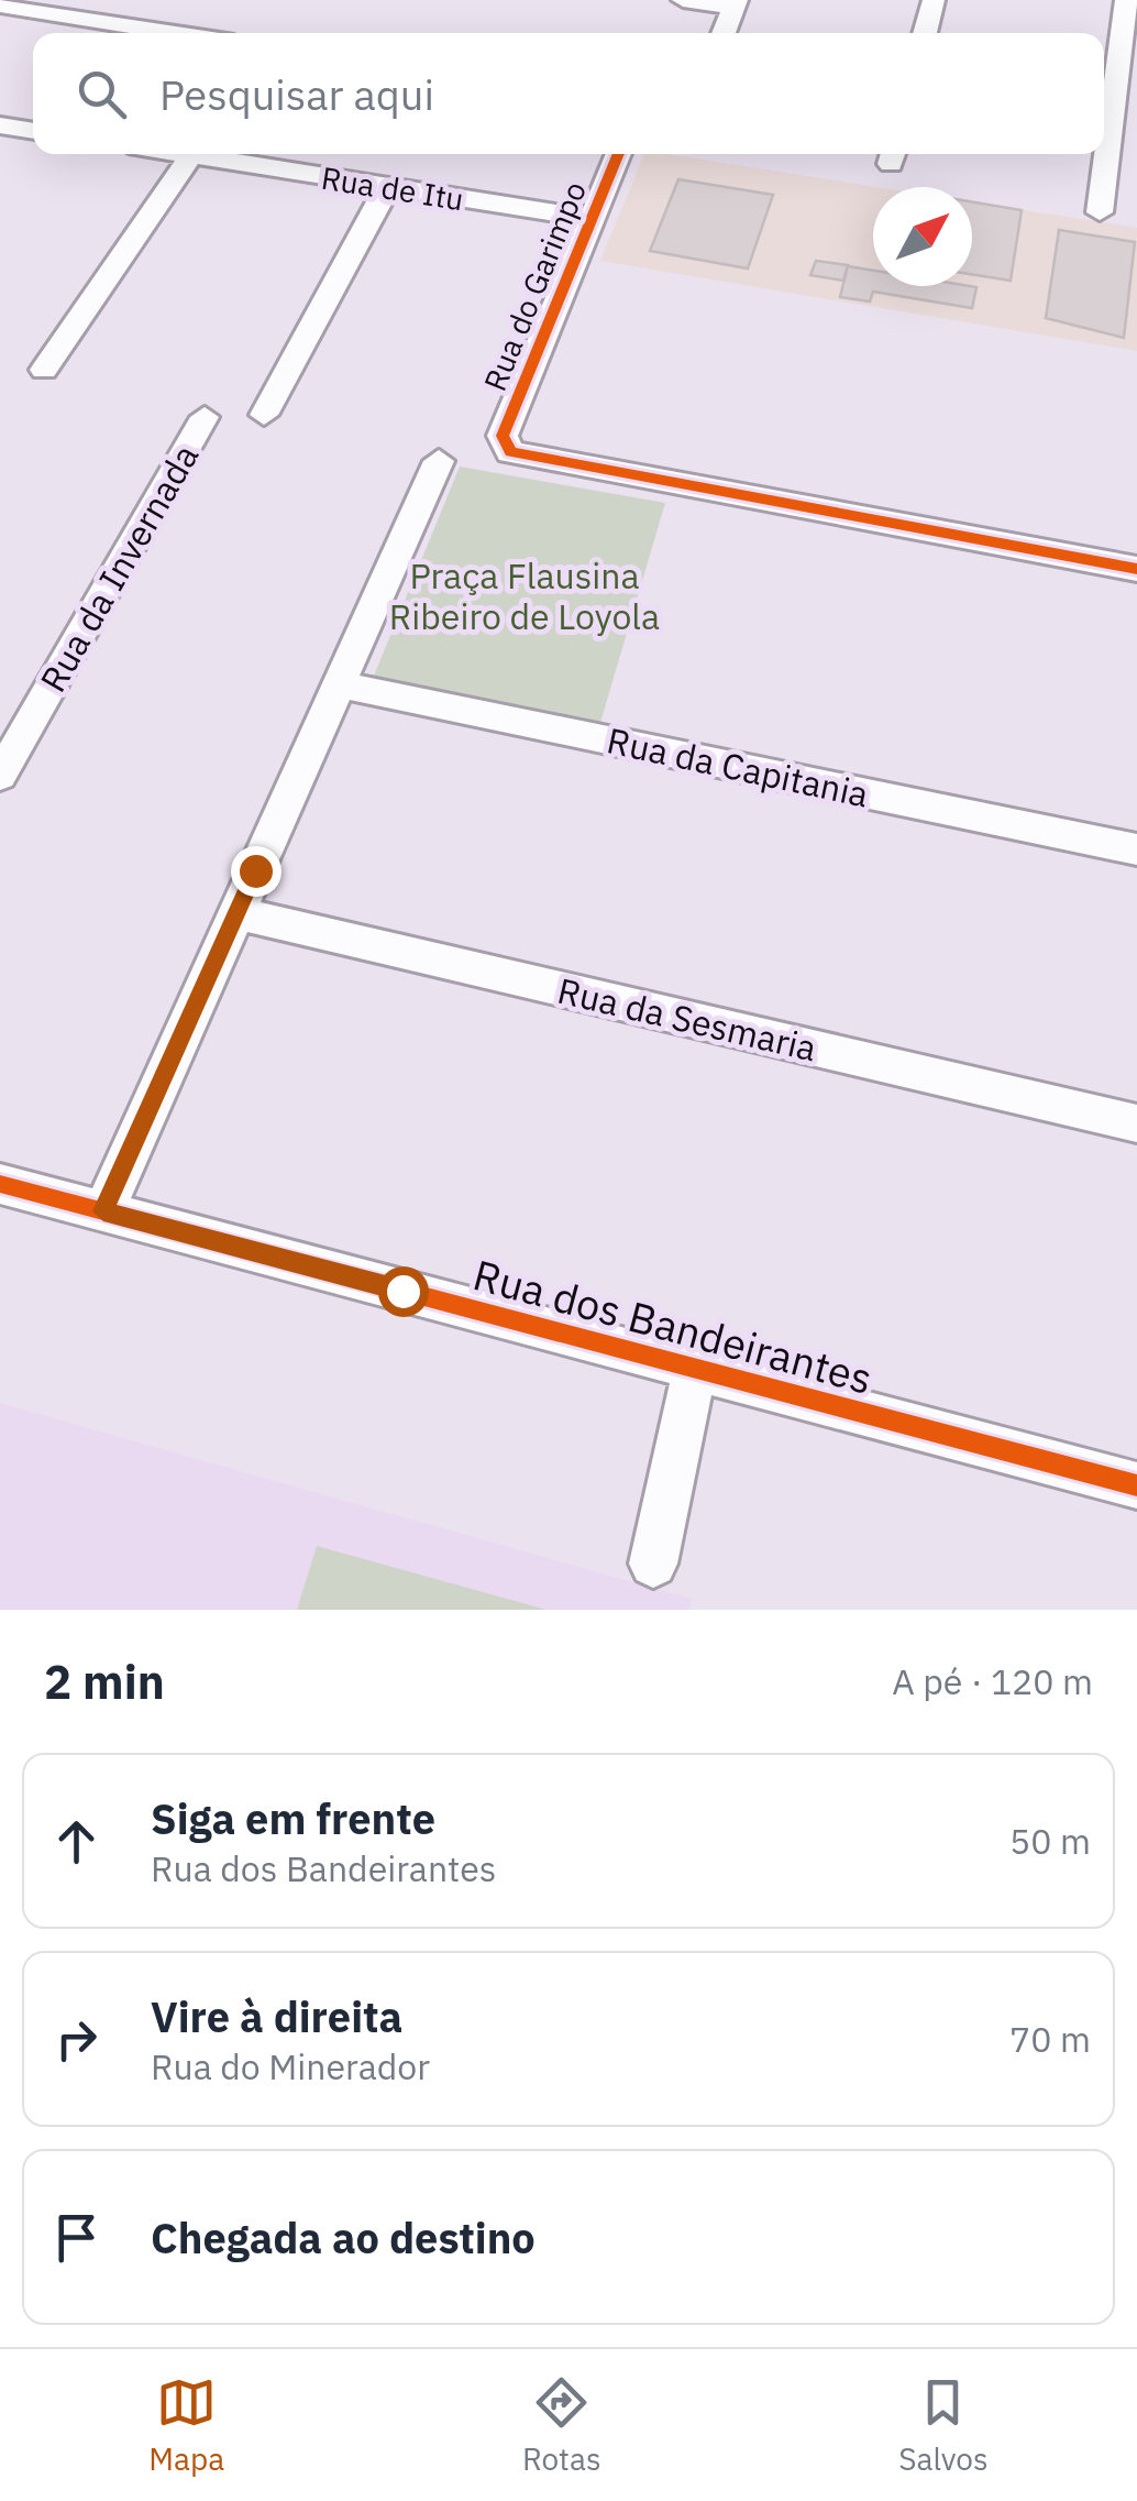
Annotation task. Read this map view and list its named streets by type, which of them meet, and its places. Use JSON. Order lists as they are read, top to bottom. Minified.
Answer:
{"streets":{"street":["Rua de Itu","Rua do Garimpo","Rua da Invernada","Rua da Capitania","Rua da Sesmaria","Rua dos Bandeirantes"]},"crossings":[["Rua de Itu","Rua do Garimpo"]],"parks":["Praça Flausina Ribeiro de Loyola"],"north":"top right","page":{"search":"Pesquisar aqui","heading":["2 min","A pé · 120 m"],"list":[["Siga em frente","Rua dos Bandeirantes","50 m"],["Vire à direita","Rua do Minerador","70 m"],"Chegada ao destino"],"nav":["Mapa","Rotas","Salvos"]}}
